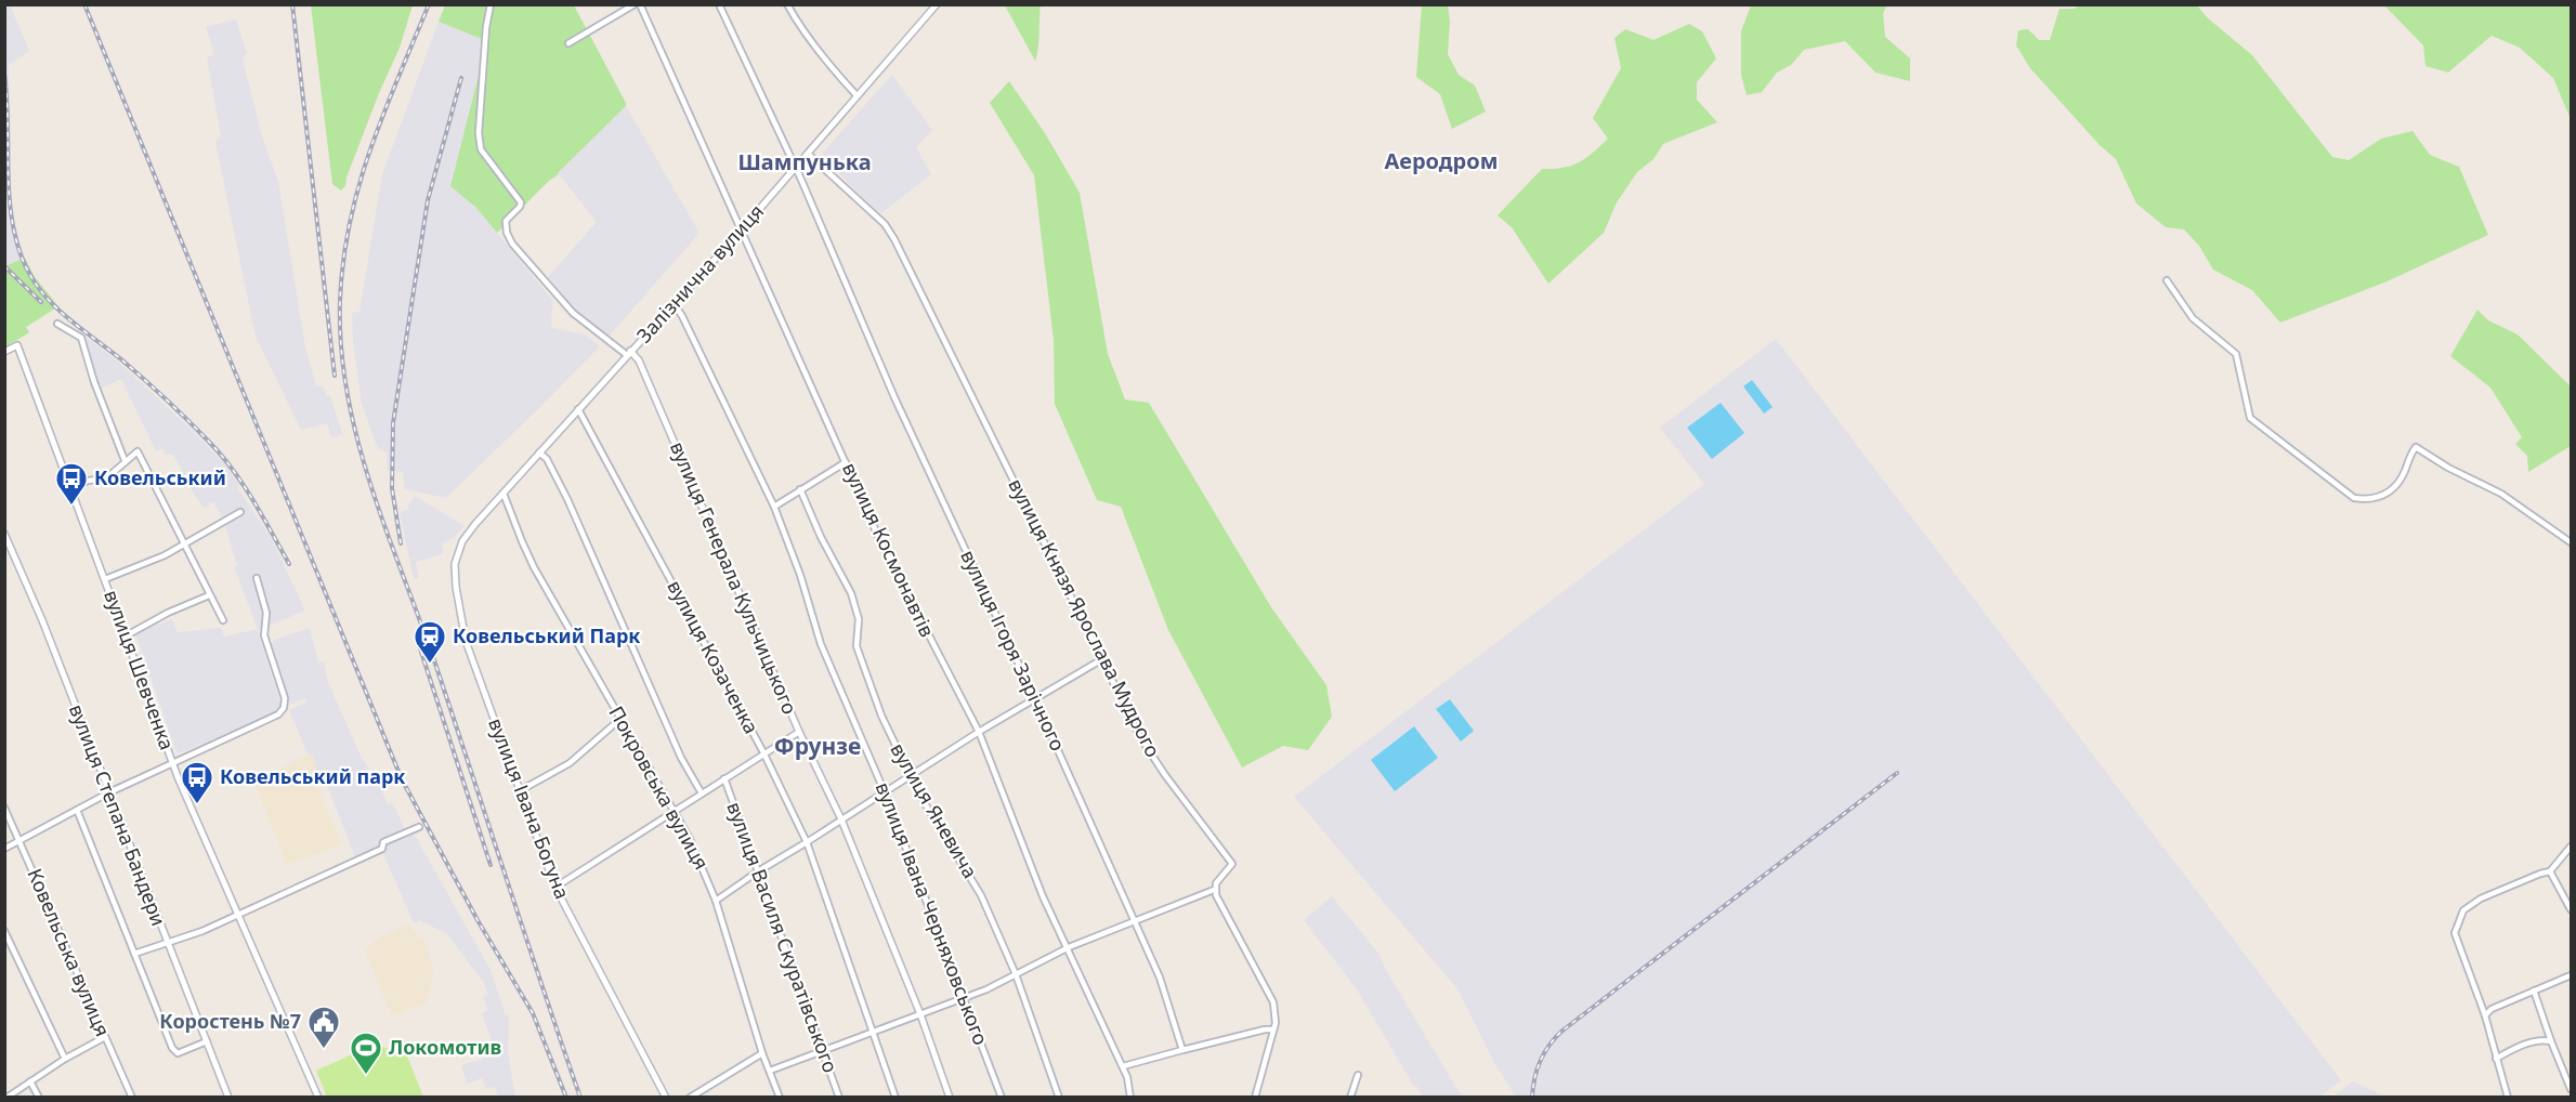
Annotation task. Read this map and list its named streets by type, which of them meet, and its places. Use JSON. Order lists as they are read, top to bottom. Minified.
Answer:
{"streets":{"street":["Залізнична вулиця","вулиця Космонавтів","вулиця Генерала Кульчицького","вулиця Князя Ярослава Мудрого","вулиця Ігоря Зарічного","вулиця Козаченка","вулиця Шевченка","Покровська вулиця","вулиця Івана Богуна","вулиця Яневича","вулиця Степана Бандери","вулиця Івана Черняховського","вулиця Василя Скуратівського","Ковельська вулиця"]},"crossings":[["Залізнична вулиця","вулиця Космонавтів"],["Залізнична вулиця","вулиця Генерала Кульчицького"],["Залізнична вулиця","вулиця Князя Ярослава Мудрого"],["Залізнична вулиця","вулиця Ігоря Зарічного"],["Залізнична вулиця","вулиця Козаченка"],["Залізнична вулиця","Покровська вулиця"],["Залізнична вулиця","вулиця Івана Богуна"],["Залізнична вулиця","вулиця Івана Черняховського"],["Залізнична вулиця","вулиця Василя Скуратівського"]],"districts":["Аеродром","Шампунька","Фрунзе"],"places":{"bus stop":["Ковельський","Ковельський парк"],"station":["Ковельський Парк"],"public building":["Коростень №7"],"sports":["Локомотив"]}}
